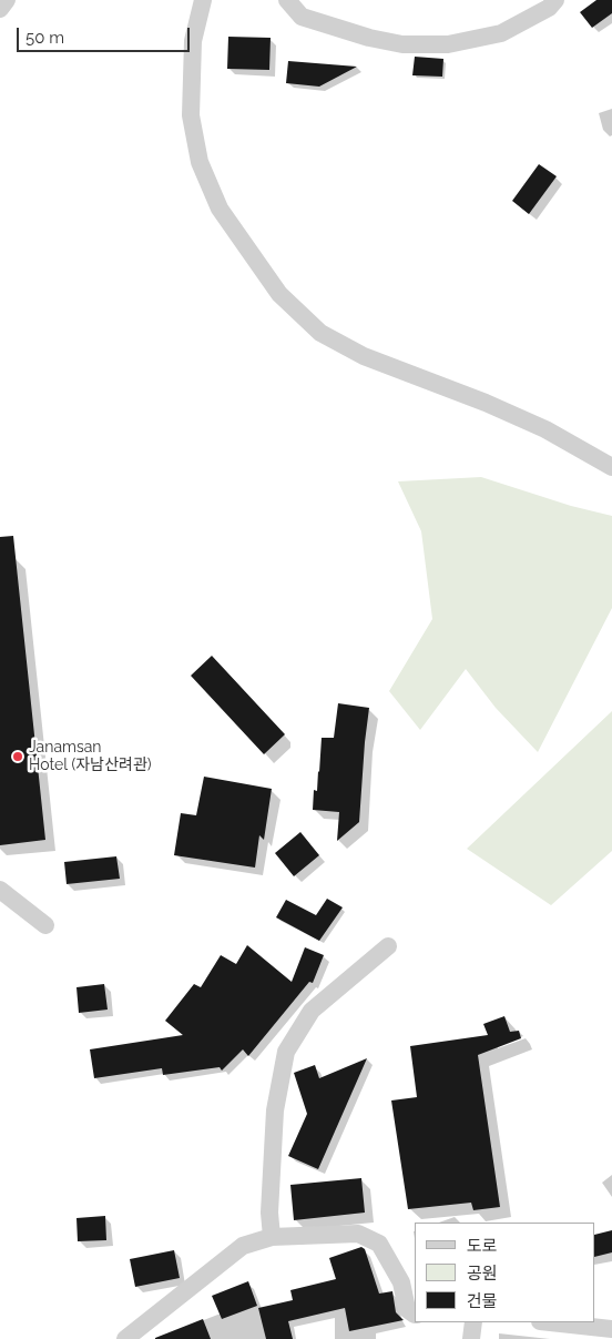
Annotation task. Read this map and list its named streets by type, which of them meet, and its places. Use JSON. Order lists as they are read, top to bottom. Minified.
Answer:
{"places":["Janamsan Hotel (자남산려관)"],"legend":["도로","공원","건물"],"scale_bar":"50 m"}
